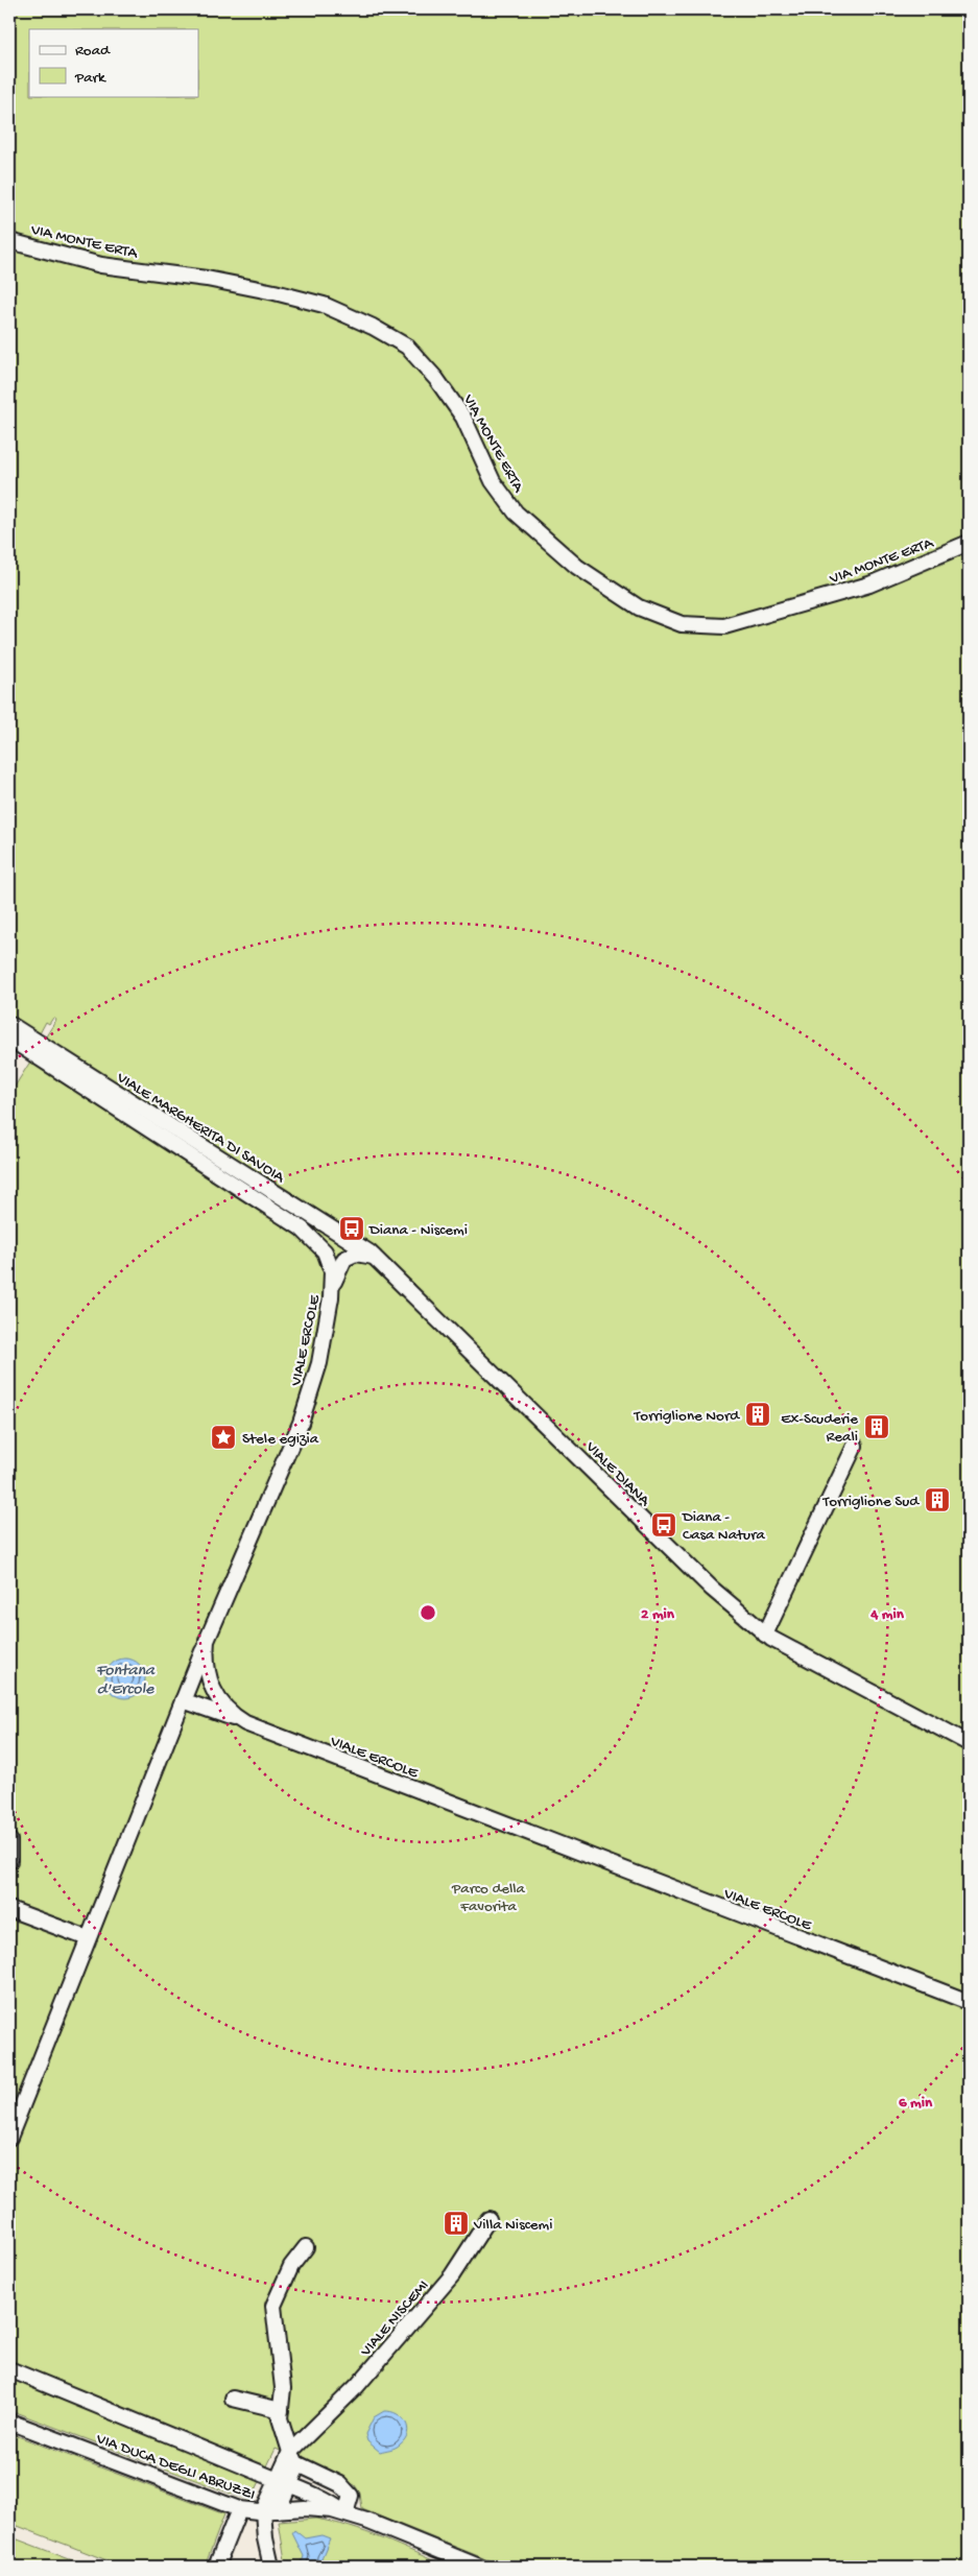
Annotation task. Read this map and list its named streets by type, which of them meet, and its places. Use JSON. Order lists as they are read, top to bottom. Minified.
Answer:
{"streets":{"street":["VIA MONTE ERTA","VIALE MARGHERITA DI SAVOIA","VIALE ERCOLE","VIALE DIANA","VIALE NISCEMI","VIA DUCA DEGLI ABRUZZI"]},"crossings":[["VIALE MARGHERITA DI SAVOIA","VIALE ERCOLE"],["VIALE MARGHERITA DI SAVOIA","VIALE DIANA"]],"water":["Fontana d'Ercole"],"parks":["Parco della Favorita"],"places":{"bus stop":["Diana - Niscemi","Diana - Casa Natura"],"building":["Torriglione Nord","Ex-Scuderie Reali","Torriglione Sud","Villa Niscemi"],"place":["Stele egizia"]},"legend":["Road","Park"],"rings":["2 min","4 min","6 min"]}
